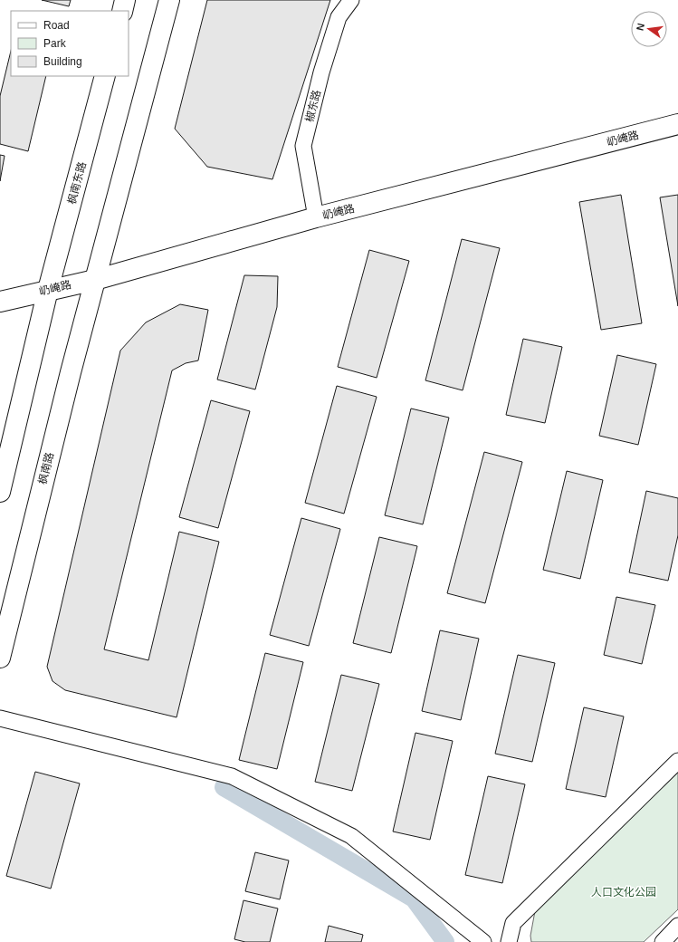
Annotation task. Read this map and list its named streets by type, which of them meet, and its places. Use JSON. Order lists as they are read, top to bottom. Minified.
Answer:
{"streets":{"main road":["屷崦路","枫南东路","枫南路"],"street":["椒东路"]},"crossings":[["椒东路","屷崦路"],["屷崦路","枫南东路"],["屷崦路","枫南路"]],"parks":["人口文化公园"],"legend":["Road","Park","Building"],"north":"left"}
